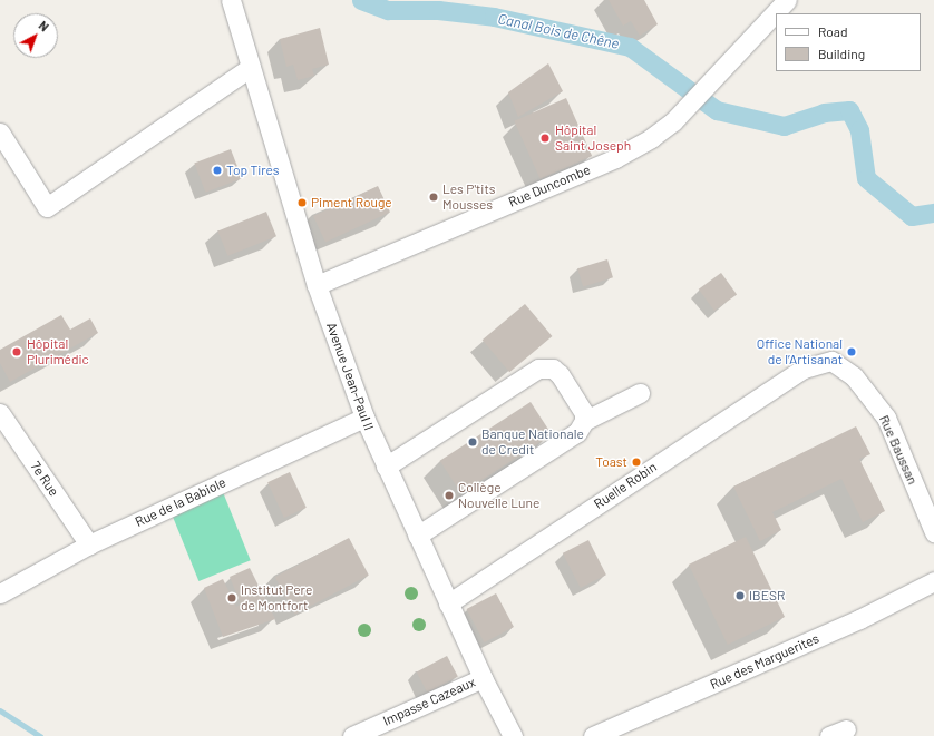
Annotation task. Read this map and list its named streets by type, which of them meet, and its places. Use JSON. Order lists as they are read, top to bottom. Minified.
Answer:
{"streets":{"street":["Rue Duncombe","Avenue Jean-Paul II","Rue Baussan","7e Rue","Ruelle Robin","Rue de la Babiole","Rue des Marguerites","Impasse Cazeaux"]},"crossings":[["Rue Duncombe","Avenue Jean-Paul II"],["Avenue Jean-Paul II","Ruelle Robin"],["Avenue Jean-Paul II","Rue de la Babiole"],["Avenue Jean-Paul II","Impasse Cazeaux"],["Rue Baussan","Ruelle Robin"],["7e Rue","Rue de la Babiole"]],"water":["Canal Bois de Chêne"],"places":["Hôpital Saint Joseph","Top Tires","Les P'tits Mousses","Piment Rouge","Hôpital Plurimédic","Office National de l’Artisanat","Banque Nationale de Credit","Toast","Collège Nouvelle Lune","IBESR","Institut Pere de Montfort"],"legend":["Road","Building"],"north":"top right"}
